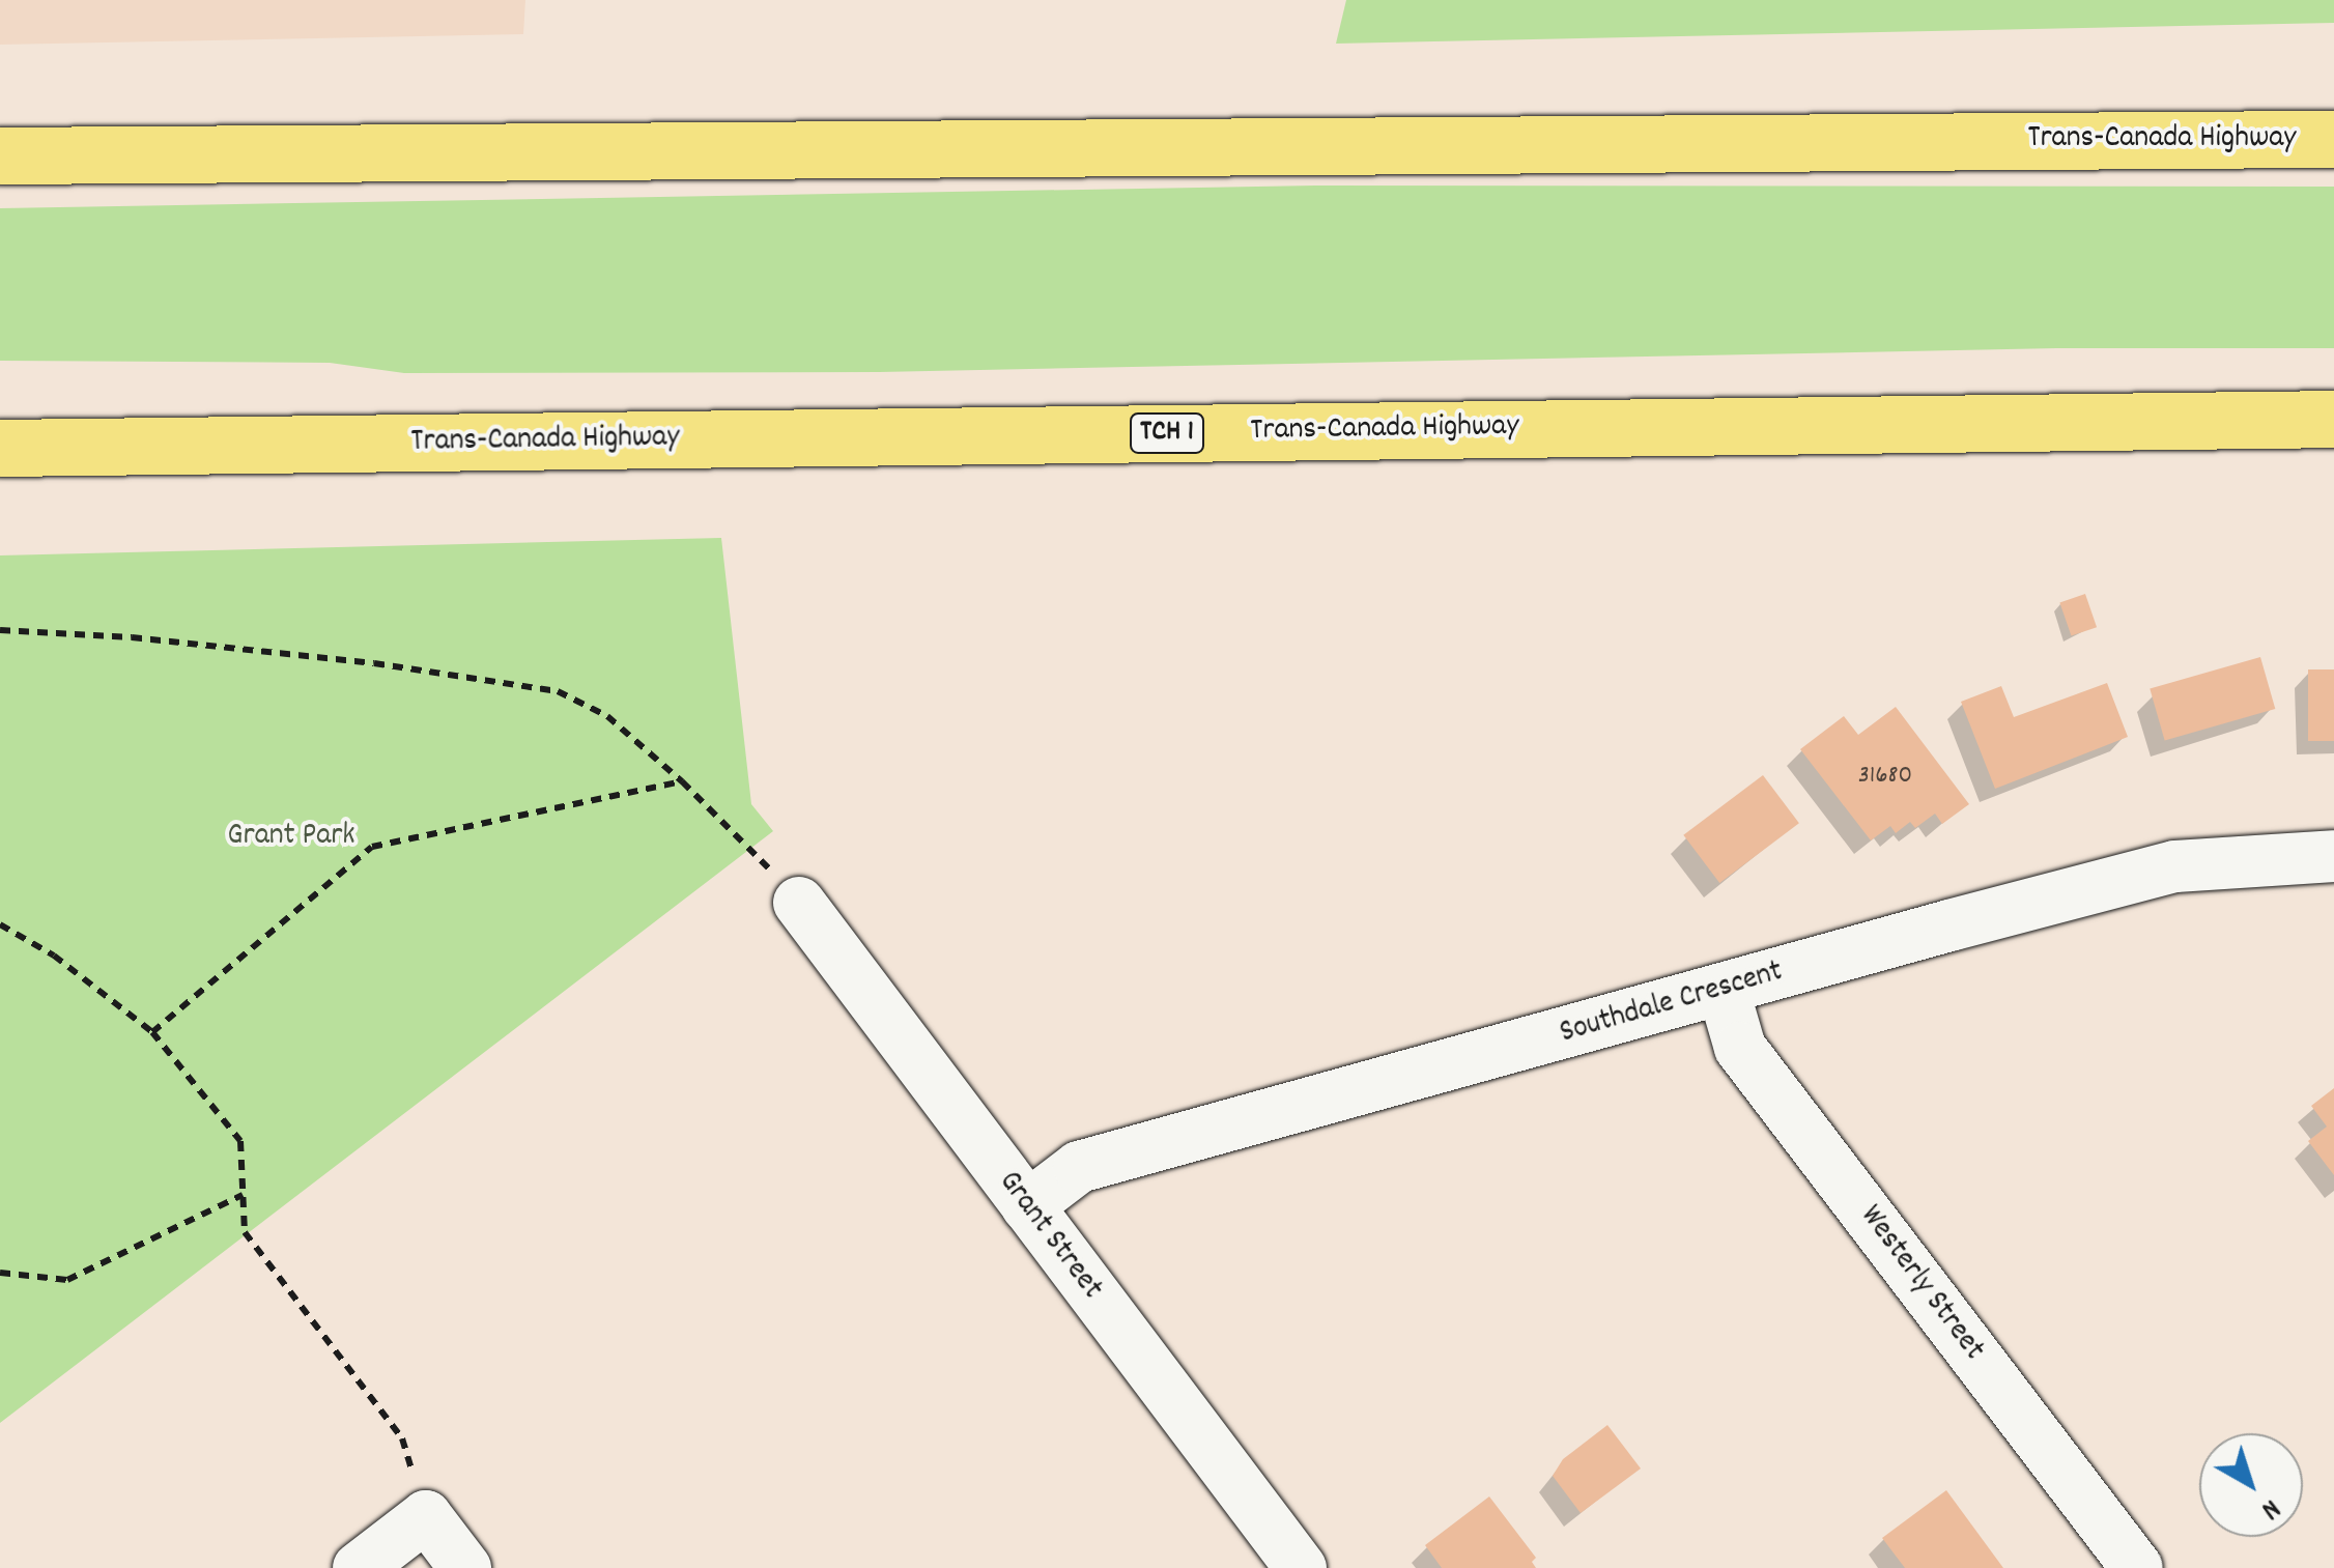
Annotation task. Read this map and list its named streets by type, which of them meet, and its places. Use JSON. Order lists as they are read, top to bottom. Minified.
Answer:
{"streets":{"highway":["Trans-Canada Highway","TCH 1"],"street":["Southdale Crescent","Grant Street","Westerly Street"]},"crossings":[["Southdale Crescent","Grant Street"],["Southdale Crescent","Westerly Street"]],"parks":["Grant Park"],"house_numbers":["31680"],"north":"bottom right"}
